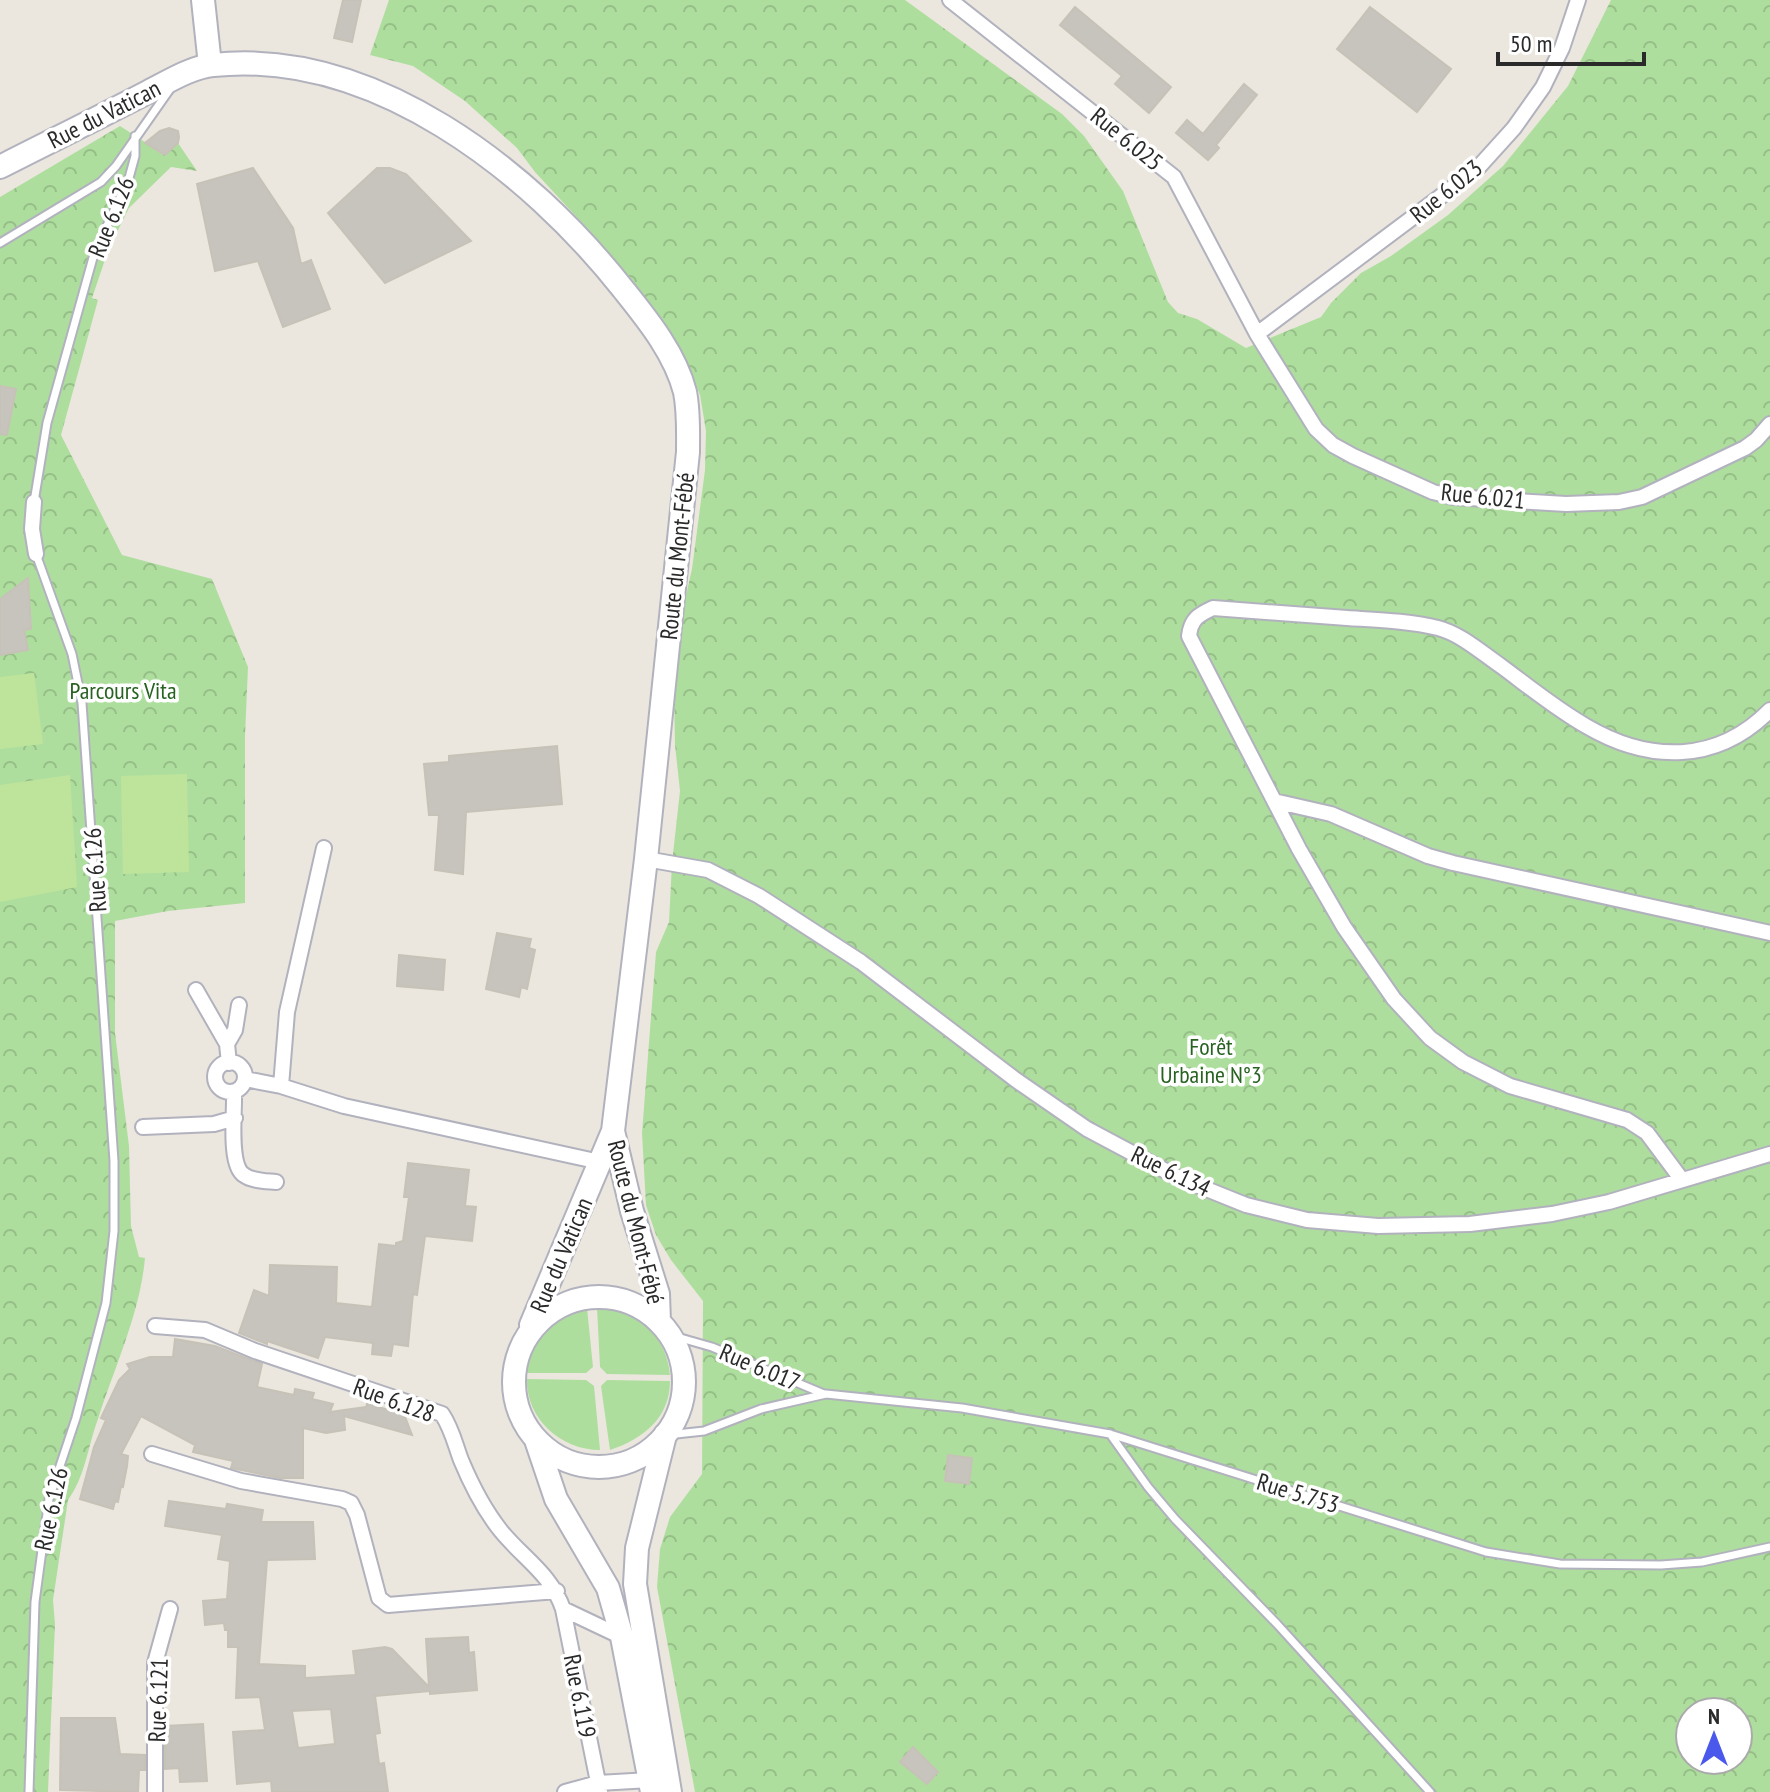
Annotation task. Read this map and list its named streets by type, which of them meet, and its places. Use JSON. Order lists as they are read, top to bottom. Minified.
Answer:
{"streets":{"street":["Rue du Vatican","Rue 6.025","Rue 6.023","Rue 6.126","Rue 6.021","Route du Mont-Fébé","Rue 6.134","Rue 6.017","Rue 6.128","Rue 6.119","Rue 6.121"],"lane":["Rue 5.753"]},"crossings":[["Rue du Vatican","Route du Mont-Fébé"],["Rue du Vatican","Rue 6.017"],["Rue 6.025","Rue 6.023"],["Rue 6.025","Rue 6.021"],["Rue 6.023","Rue 6.021"],["Route du Mont-Fébé","Rue 6.134"],["Route du Mont-Fébé","Rue 6.017"],["Rue 6.017","Rue 5.753"],["Rue 6.128","Rue 6.119"]],"parks":["Parcours Vita","Forêt Urbaine N°3"],"scale_bar":"50 m","north":"top"}
